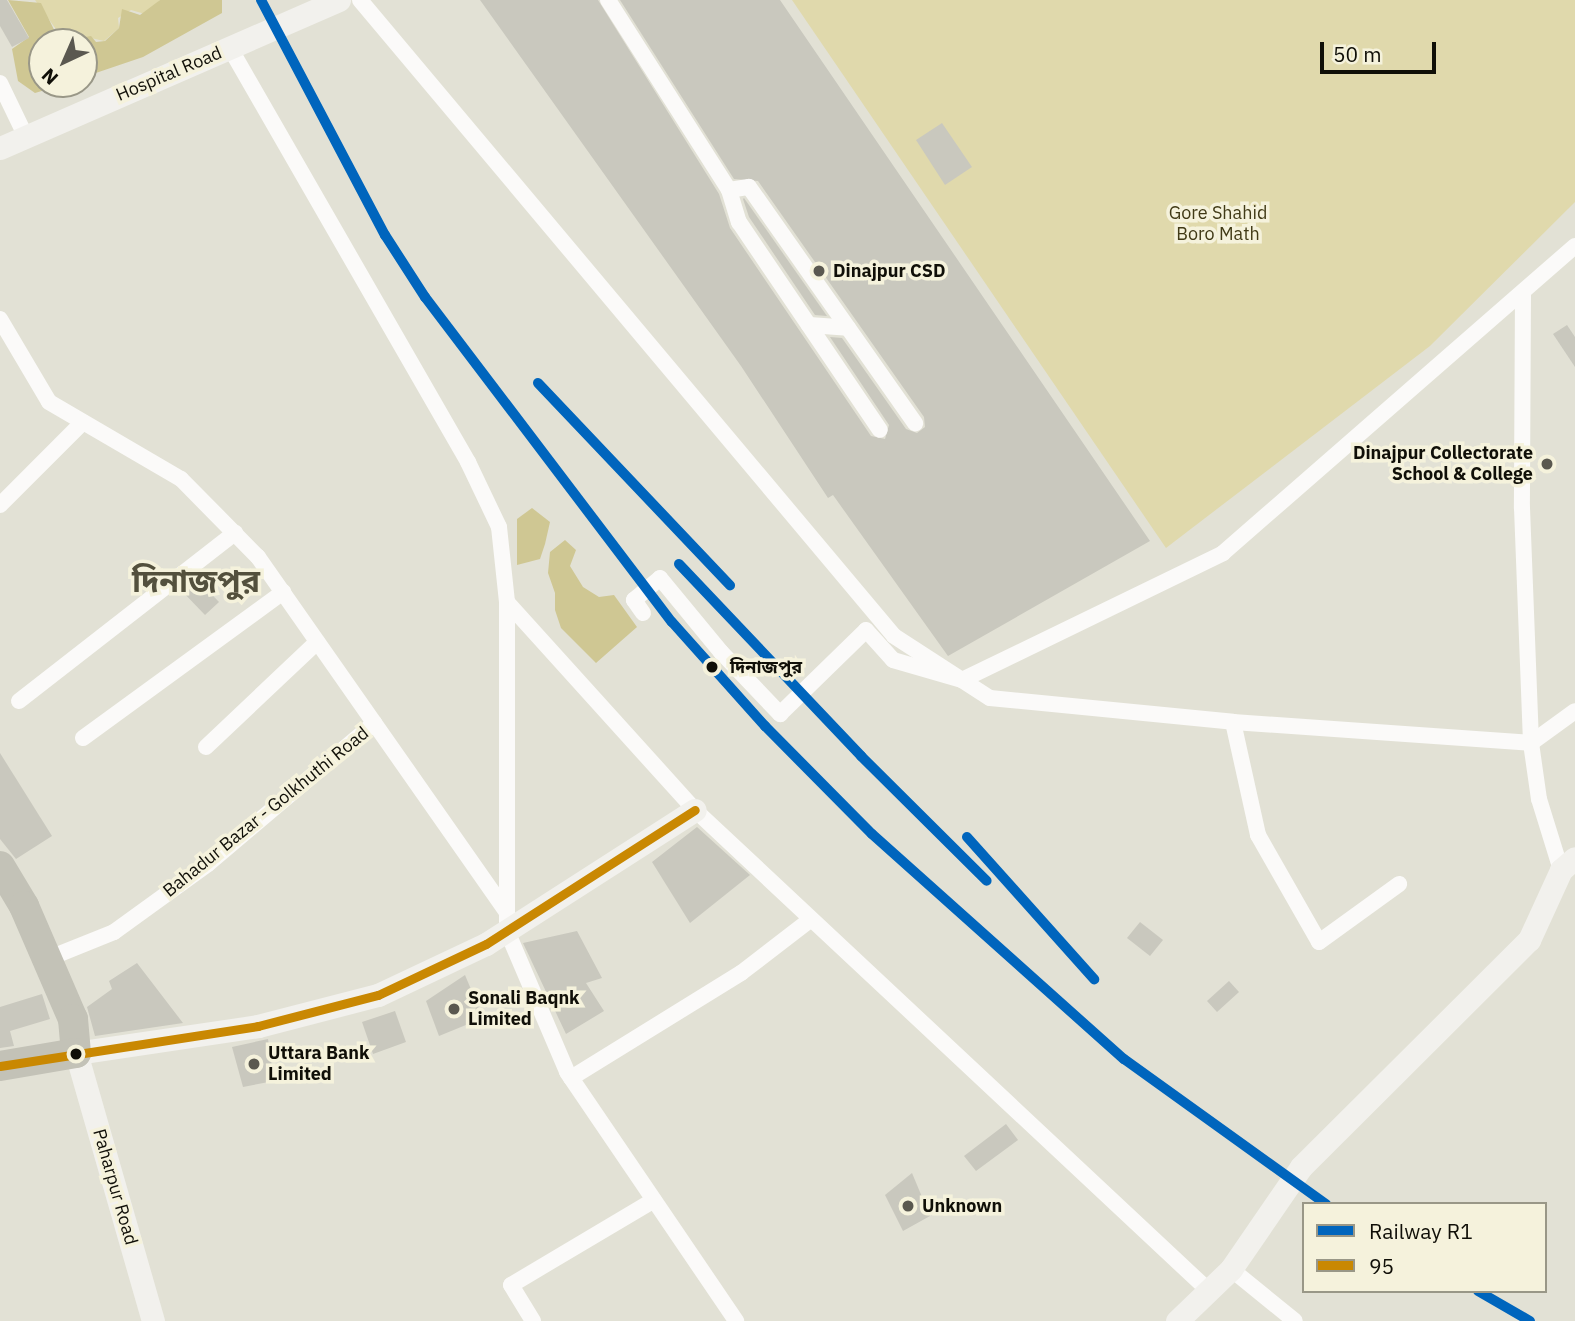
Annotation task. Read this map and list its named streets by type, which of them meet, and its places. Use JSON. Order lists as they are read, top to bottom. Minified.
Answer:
{"streets":{"street":["Hospital Road","Bahadur Bazar - Golkhuthi Road","Paharpur Road"]},"districts":["দিনাজপুর"],"parks":["Gore Shahid Boro Math"],"places":["Dinajpur CSD","Dinajpur Collectorate School & College","দিনাজপুর","Sonali Baqnk Limited","Uttara Bank Limited","Unknown"],"lines":["rail line R1","transit line 95"],"legend":["Railway R1","95"],"scale_bar":"50 m","north":"bottom left"}
